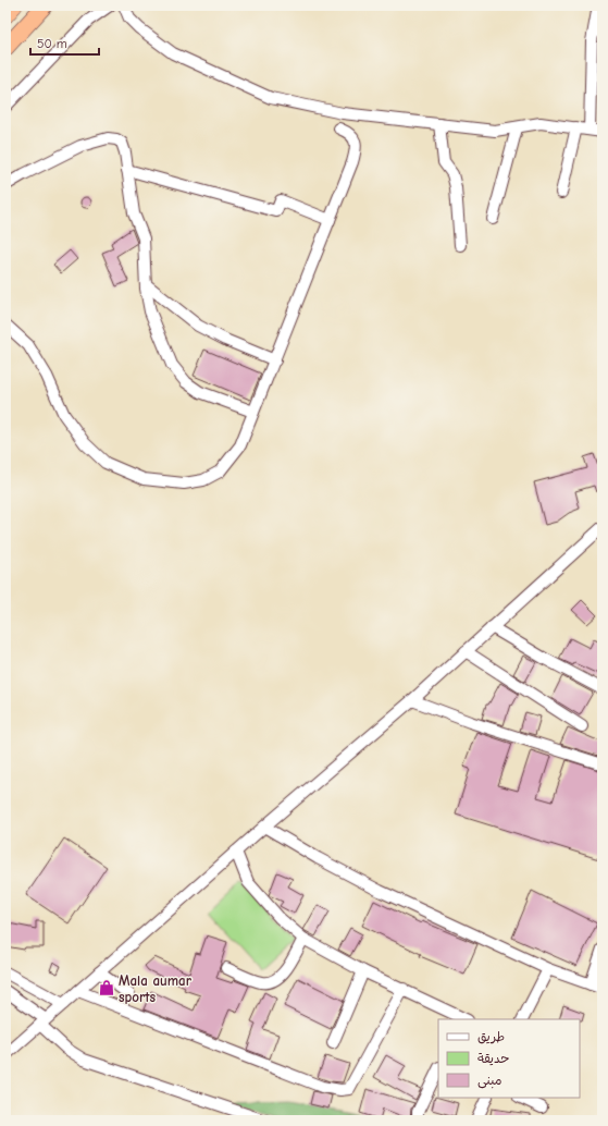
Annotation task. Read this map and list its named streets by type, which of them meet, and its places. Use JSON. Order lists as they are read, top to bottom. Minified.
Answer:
{"places":{"shop":["Mala aumar sports"]},"legend":["طريق","حديقة","مبنى"],"scale_bar":"50 m"}
